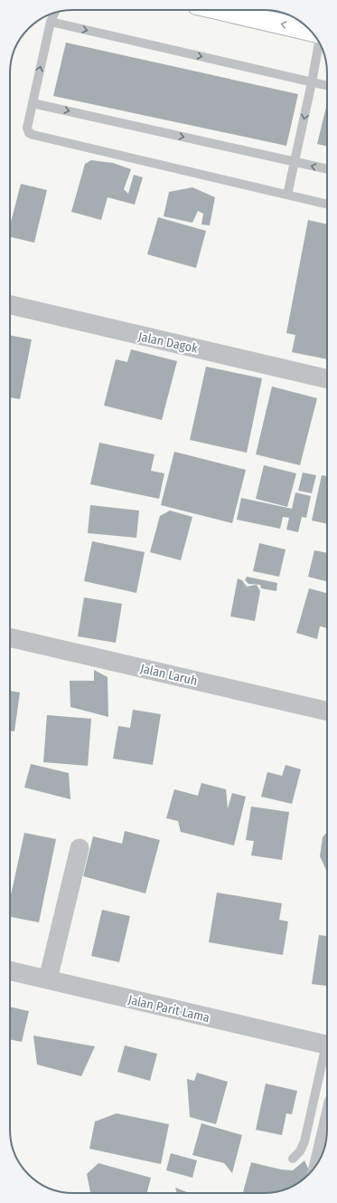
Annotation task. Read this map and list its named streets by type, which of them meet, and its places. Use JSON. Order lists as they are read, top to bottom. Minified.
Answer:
{"streets":{"street":["Jalan Dagok","Jalan Laruh","Jalan Parit Lama"]}}
